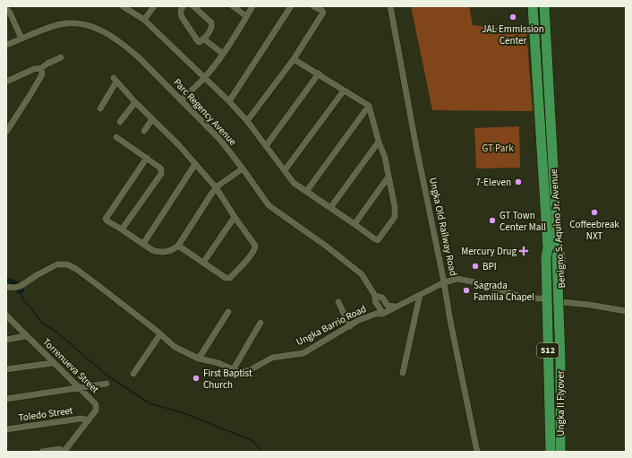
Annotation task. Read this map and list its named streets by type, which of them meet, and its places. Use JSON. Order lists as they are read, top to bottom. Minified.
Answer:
{"streets":{"main road":["Benigno S. Aquino Jr. Avenue","512","Ungka II Flyover"],"street":["Parc Regency Avenue","Ungka Old Railway Road","Ungka Barrio Road","Torrenueva Street","Toledo Street"]},"crossings":[["Ungka Old Railway Road","Ungka Barrio Road"],["Benigno S. Aquino Jr. Avenue","Ungka Barrio Road"],["Benigno S. Aquino Jr. Avenue","Ungka II Flyover"],["Torrenueva Street","Toledo Street"]],"parks":["GT Park"],"places":{"other":["JAL Emmission Center","7-Eleven","Coffeebreak NXT","GT Town Center Mall","BPI","Sagrada Familia Chapel","First Baptist Church"],"health":["Mercury Drug"]}}
